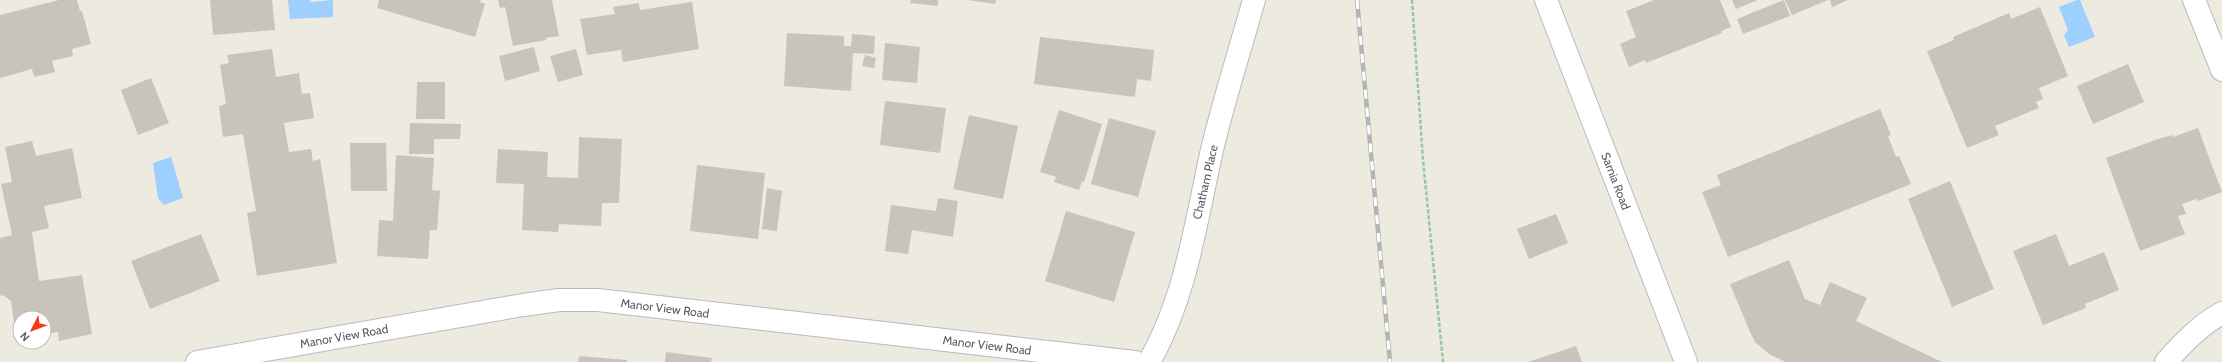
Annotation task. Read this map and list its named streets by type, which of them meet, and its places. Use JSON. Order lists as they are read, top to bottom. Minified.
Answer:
{"streets":{"street":["Sarnia Road","Chatham Place","Manor View Road"]},"north":"bottom left"}
